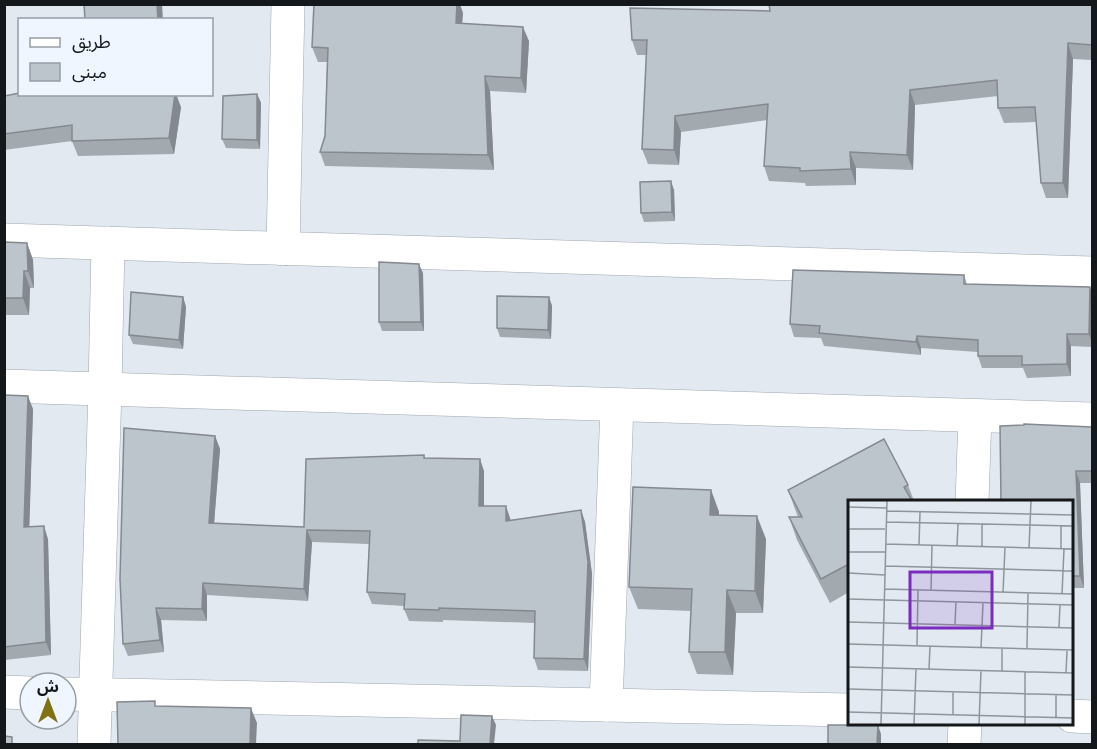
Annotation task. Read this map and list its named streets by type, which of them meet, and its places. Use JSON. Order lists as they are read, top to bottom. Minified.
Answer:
{"legend":["طريق","مبنى"],"north":"top"}
